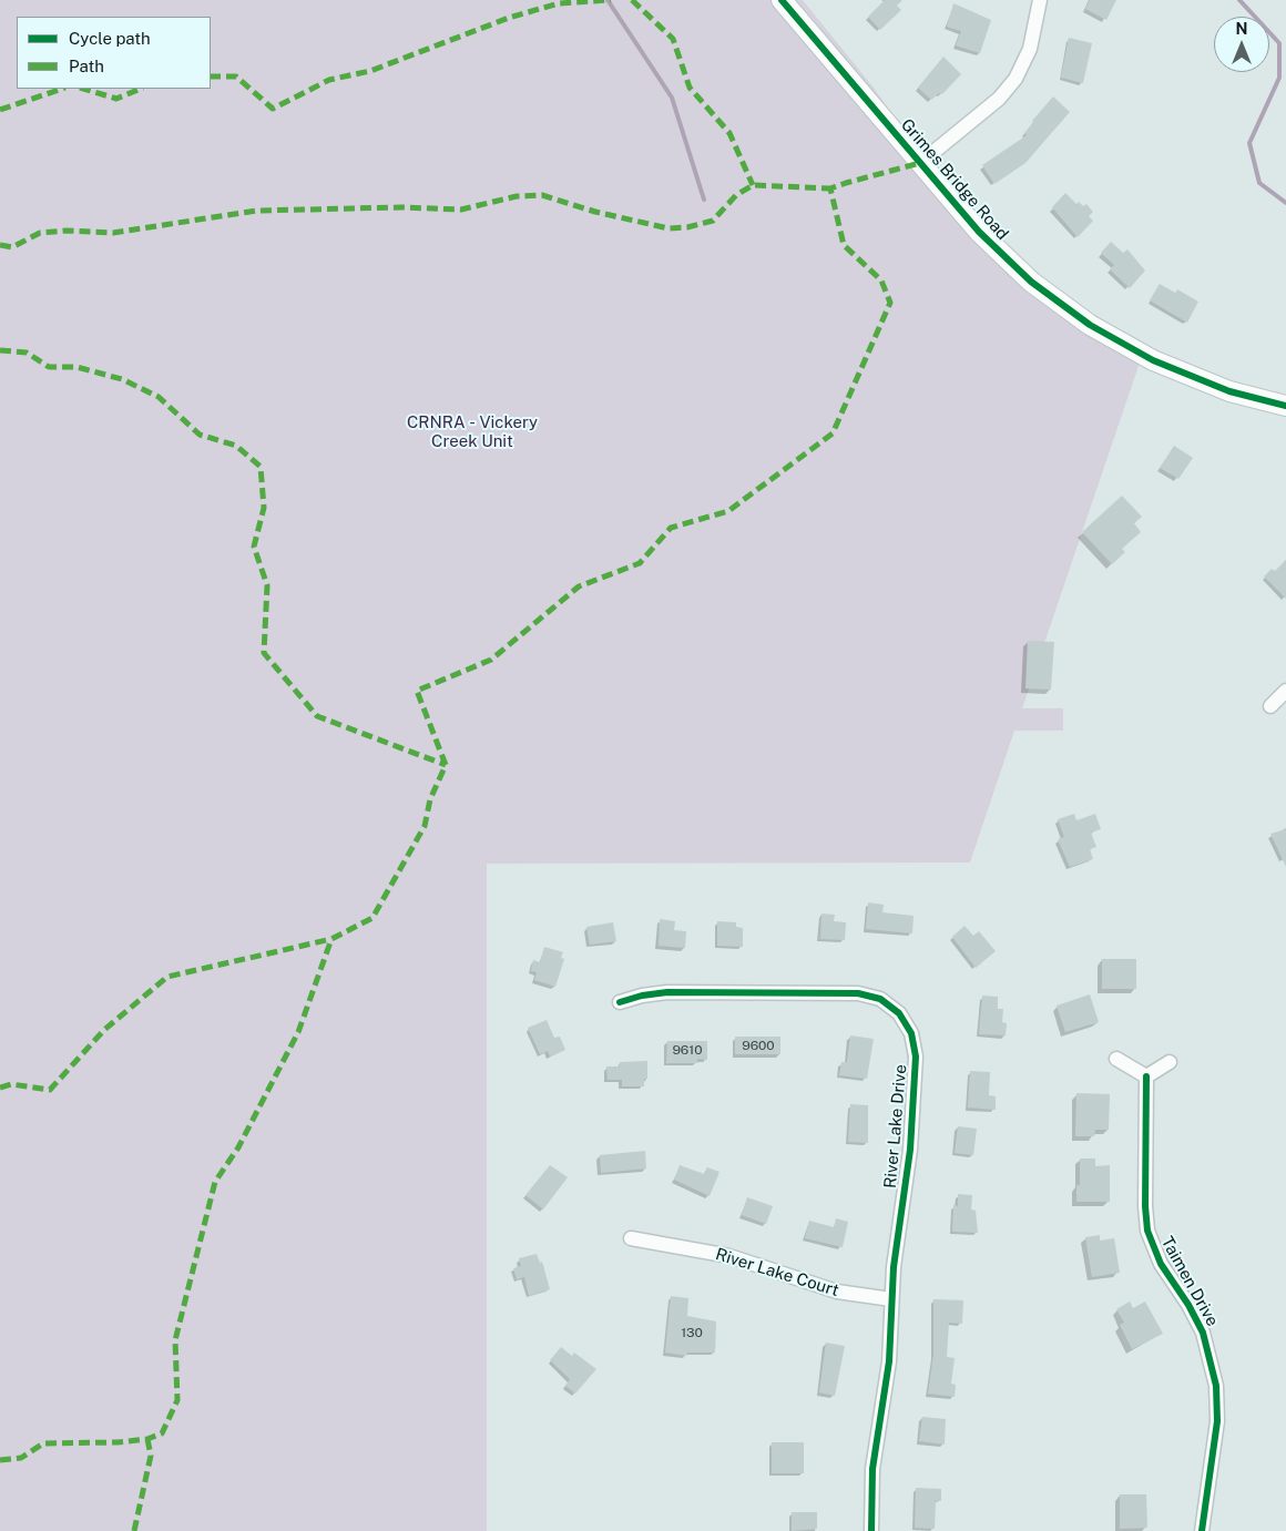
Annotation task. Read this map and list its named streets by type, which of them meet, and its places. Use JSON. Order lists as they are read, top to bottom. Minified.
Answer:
{"streets":{"street":["Grimes Bridge Road","River Lake Drive","River Lake Court","Taimen Drive"]},"crossings":[["River Lake Drive","River Lake Court"]],"parks":["CRNRA - Vickery Creek Unit"],"house_numbers":["9600","9610","130"],"legend":["Cycle path","Path"],"north":"top"}
